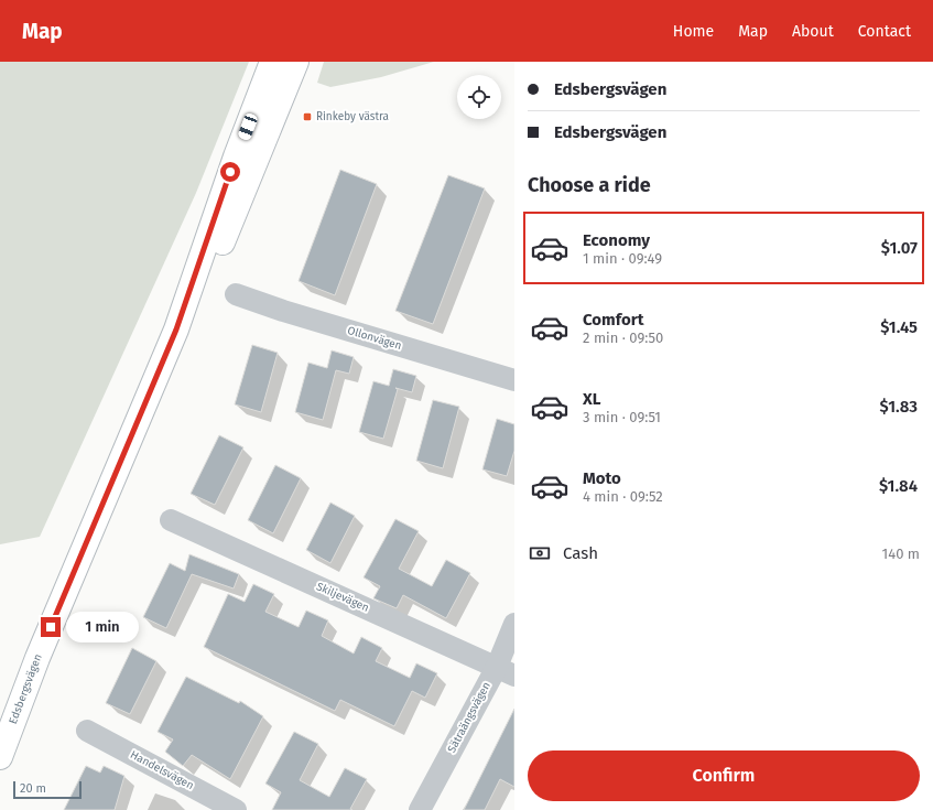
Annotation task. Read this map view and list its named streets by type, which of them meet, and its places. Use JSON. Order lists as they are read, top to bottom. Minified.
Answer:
{"streets":{"main road":["Edsbergsvägen"],"street":["Ollonvägen","Skiljevägen","Sätraängsvägen","Handelsvägen"]},"crossings":[["Skiljevägen","Sätraängsvägen"]],"places":{"transit":["Rinkeby västra"]},"scale_bar":"20 m","page":{"header":"Map","nav":["Home","Map","About","Contact"],"banner":["Edsbergsvägen","Edsbergsvägen"],"heading":"Choose a ride","list":[{"name":"Economy","note":"1 min · 09:49","value":"$1.07"},{"name":"Comfort","note":"2 min · 09:50","value":"$1.45"},{"name":"XL","note":"3 min · 09:51","value":"$1.83"},{"name":"Moto","note":"4 min · 09:52","value":"$1.84"}],"pay":["Cash","140 m"],"bubble":"1 min","buttons":"Confirm","scale":"20 m"}}
